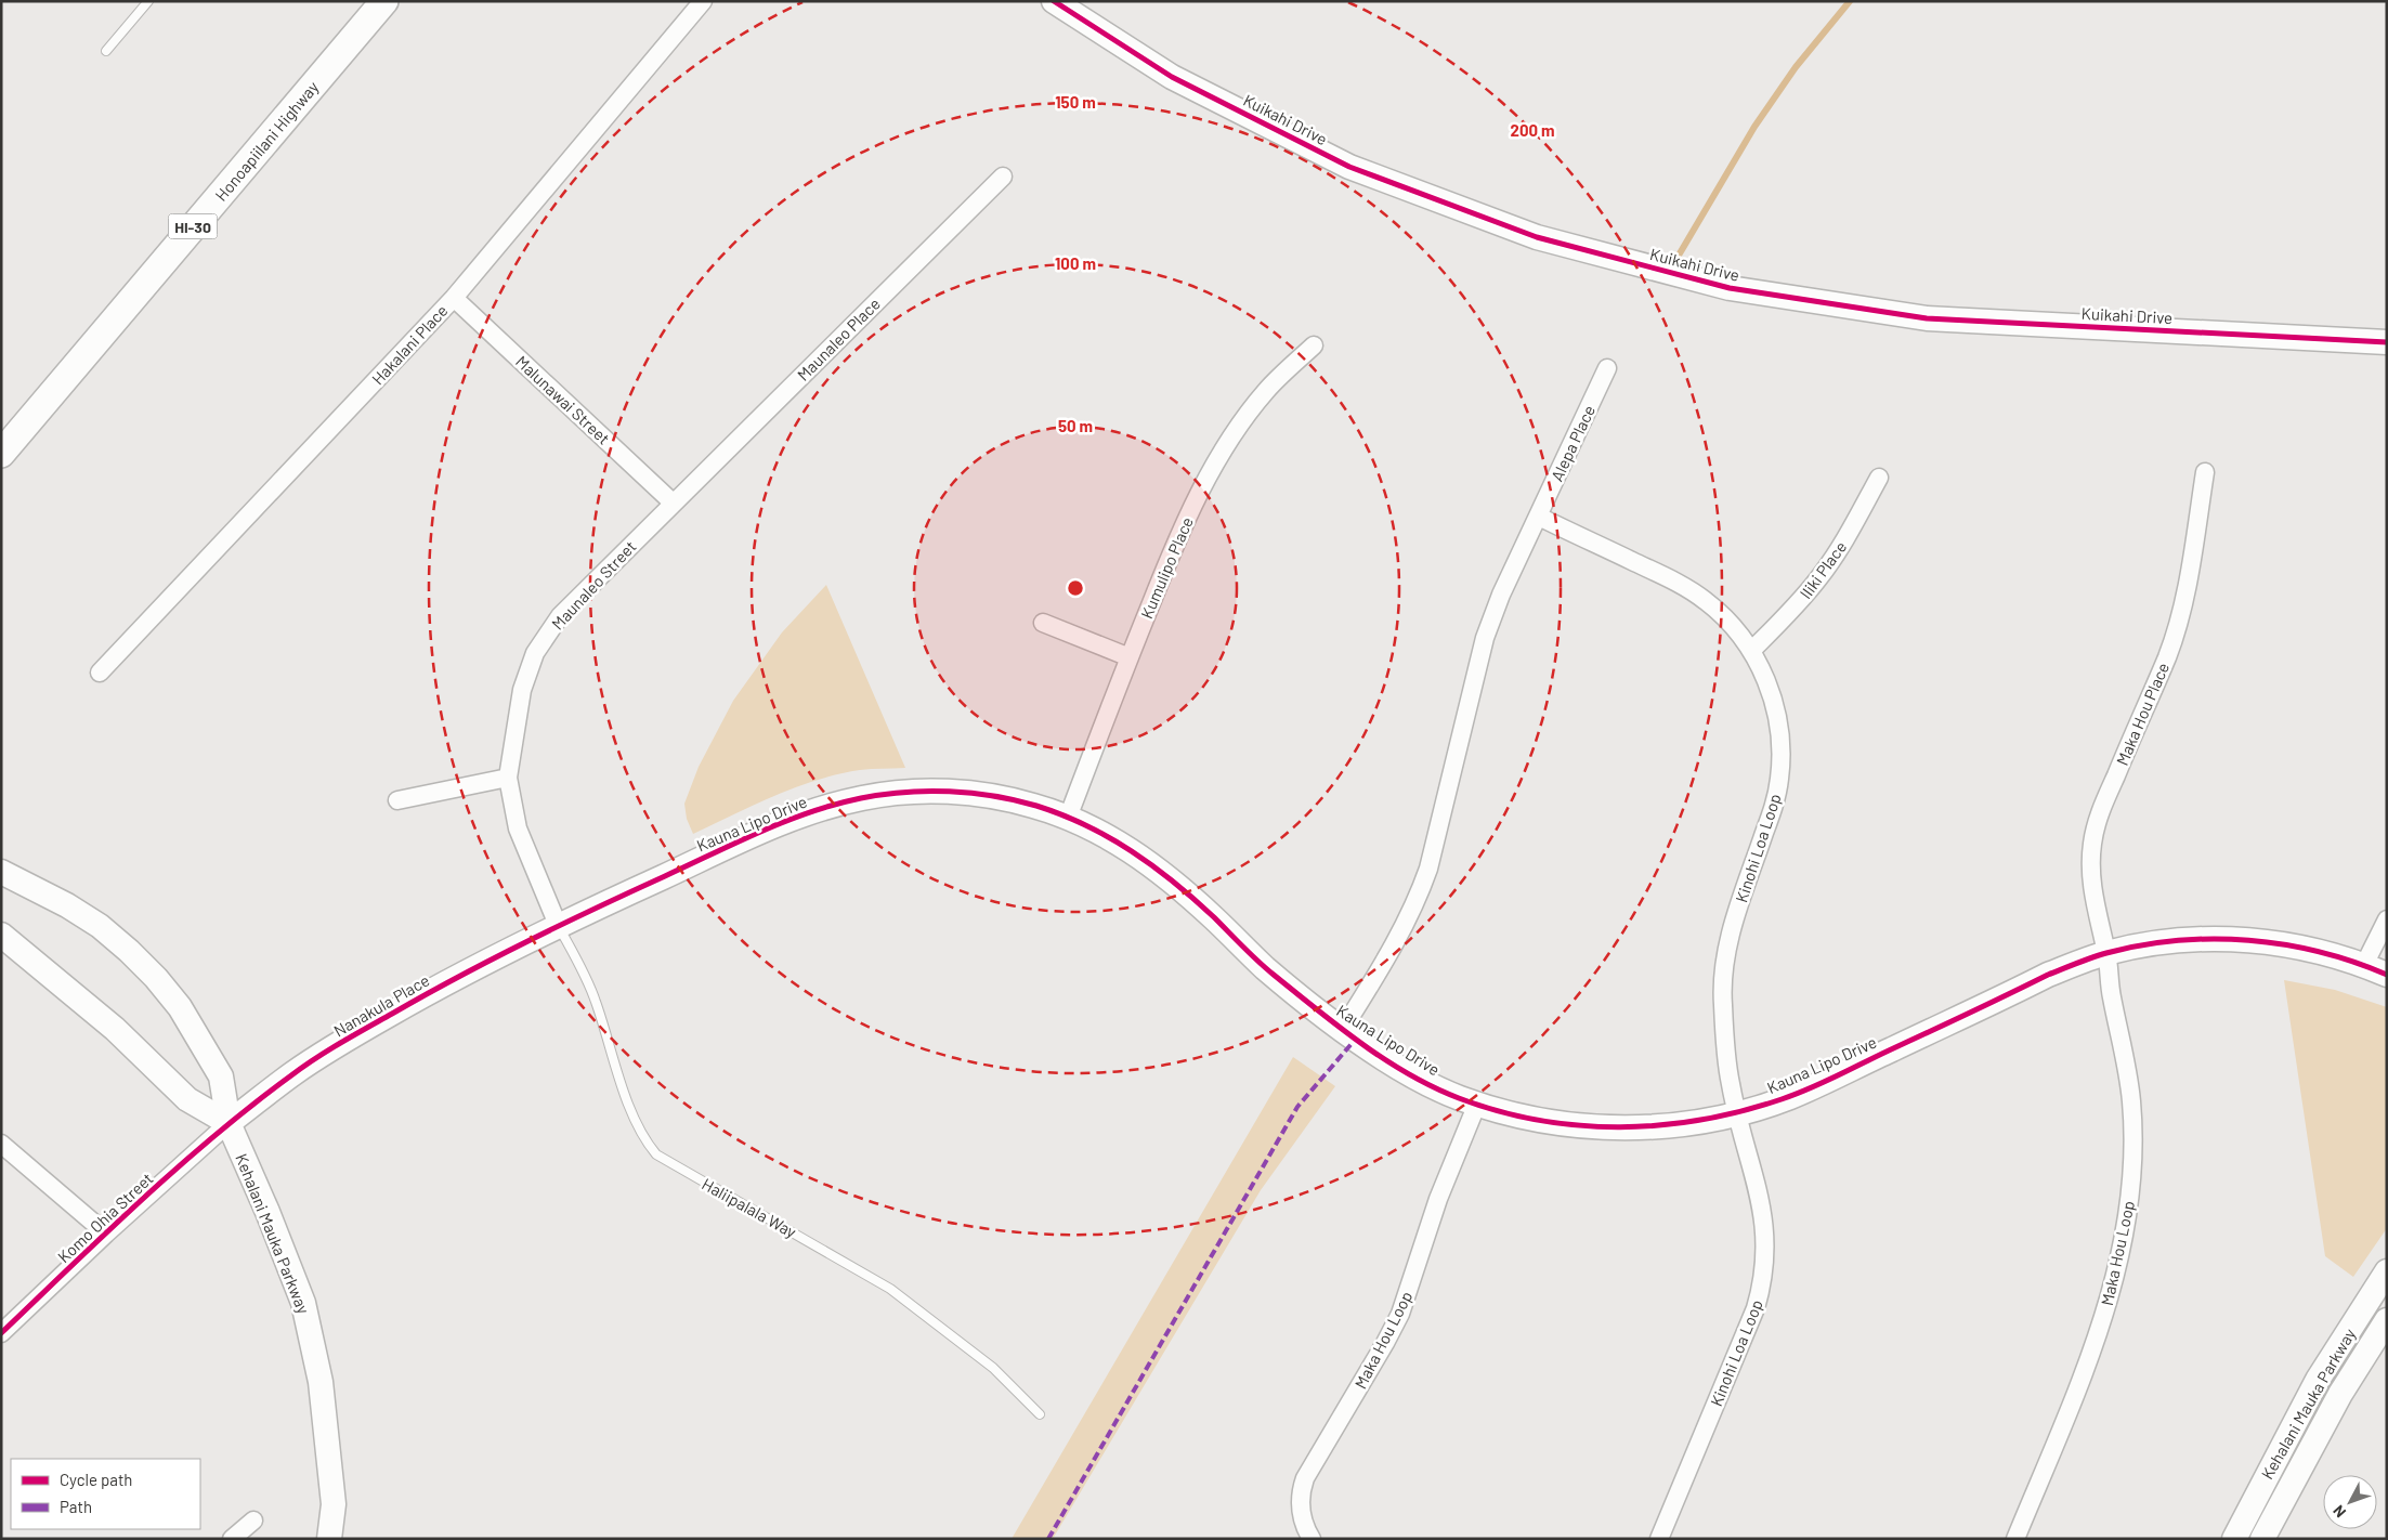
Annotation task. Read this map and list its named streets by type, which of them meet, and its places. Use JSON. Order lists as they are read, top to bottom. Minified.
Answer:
{"streets":{"main road":["Honoapiilani Highway","HI-30"],"street":["Kuikahi Drive","Maunaleo Place","Hakalani Place","Malunawai Street","Alepa Place","Kumulipo Place","Iliki Place","Maunaleo Street","Maka Hou Place","Kauna Lipo Drive","Kinohi Loa Loop","Nanakula Place","Komo Ohia Street","Kehalani Mauka Parkway","Maka Hou Loop"],"lane":["Haliipalala Way"]},"crossings":[["Maunaleo Place","Malunawai Street"],["Maunaleo Place","Maunaleo Street"],["Hakalani Place","Malunawai Street"],["Malunawai Street","Maunaleo Street"],["Alepa Place","Kinohi Loa Loop"],["Kumulipo Place","Kauna Lipo Drive"],["Iliki Place","Kinohi Loa Loop"],["Maunaleo Street","Kauna Lipo Drive"],["Maunaleo Street","Nanakula Place"],["Maunaleo Street","Haliipalala Way"],["Maka Hou Place","Kauna Lipo Drive"],["Maka Hou Place","Maka Hou Loop"],["Kauna Lipo Drive","Kinohi Loa Loop"],["Kauna Lipo Drive","Nanakula Place"],["Kauna Lipo Drive","Haliipalala Way"],["Kauna Lipo Drive","Maka Hou Loop"],["Nanakula Place","Haliipalala Way"],["Nanakula Place","Komo Ohia Street"],["Nanakula Place","Kehalani Mauka Parkway"],["Komo Ohia Street","Kehalani Mauka Parkway"]],"legend":["Cycle path","Path"],"north":"bottom left","rings":["150 m","200 m","100 m","50 m"]}
